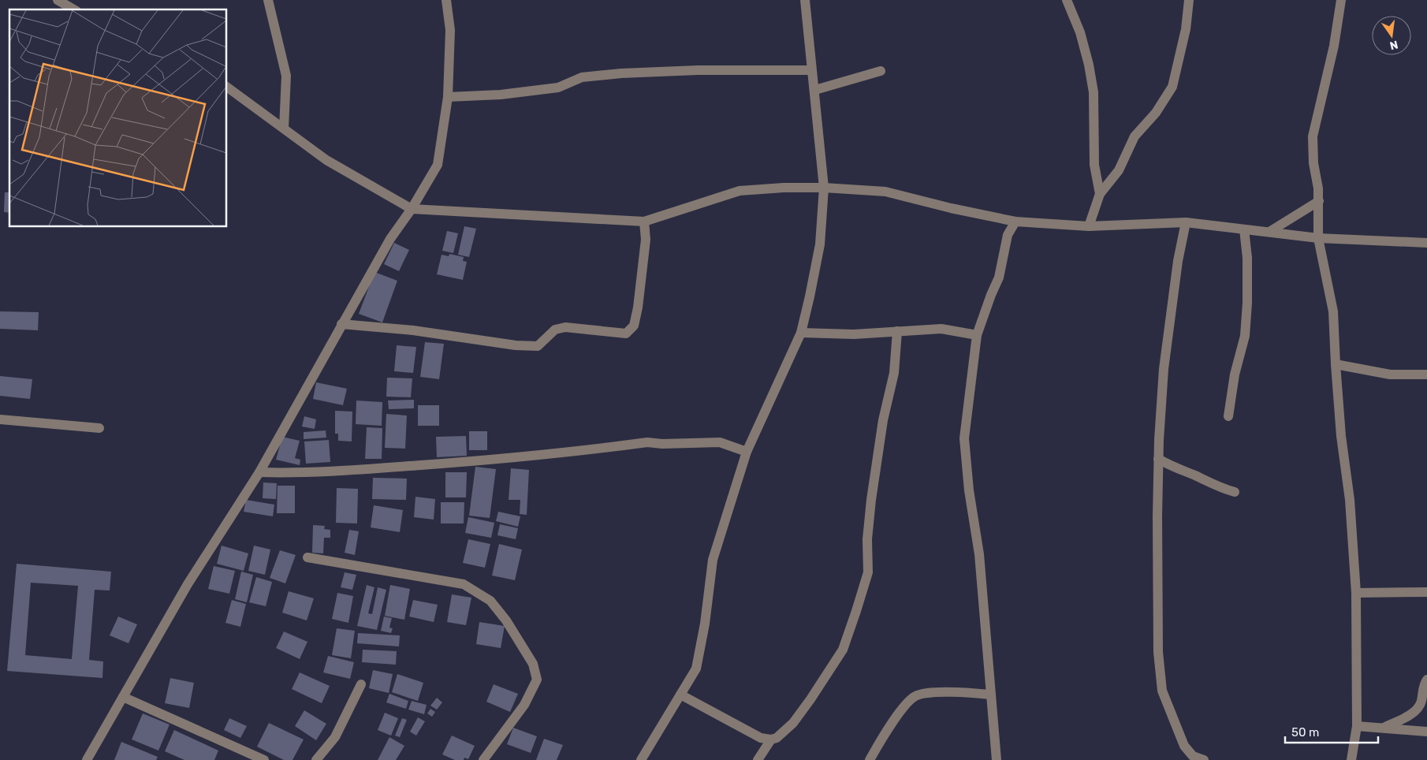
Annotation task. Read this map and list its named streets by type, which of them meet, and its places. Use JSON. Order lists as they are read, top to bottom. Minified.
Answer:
{"scale_bar":"50 m","north":"bottom"}
